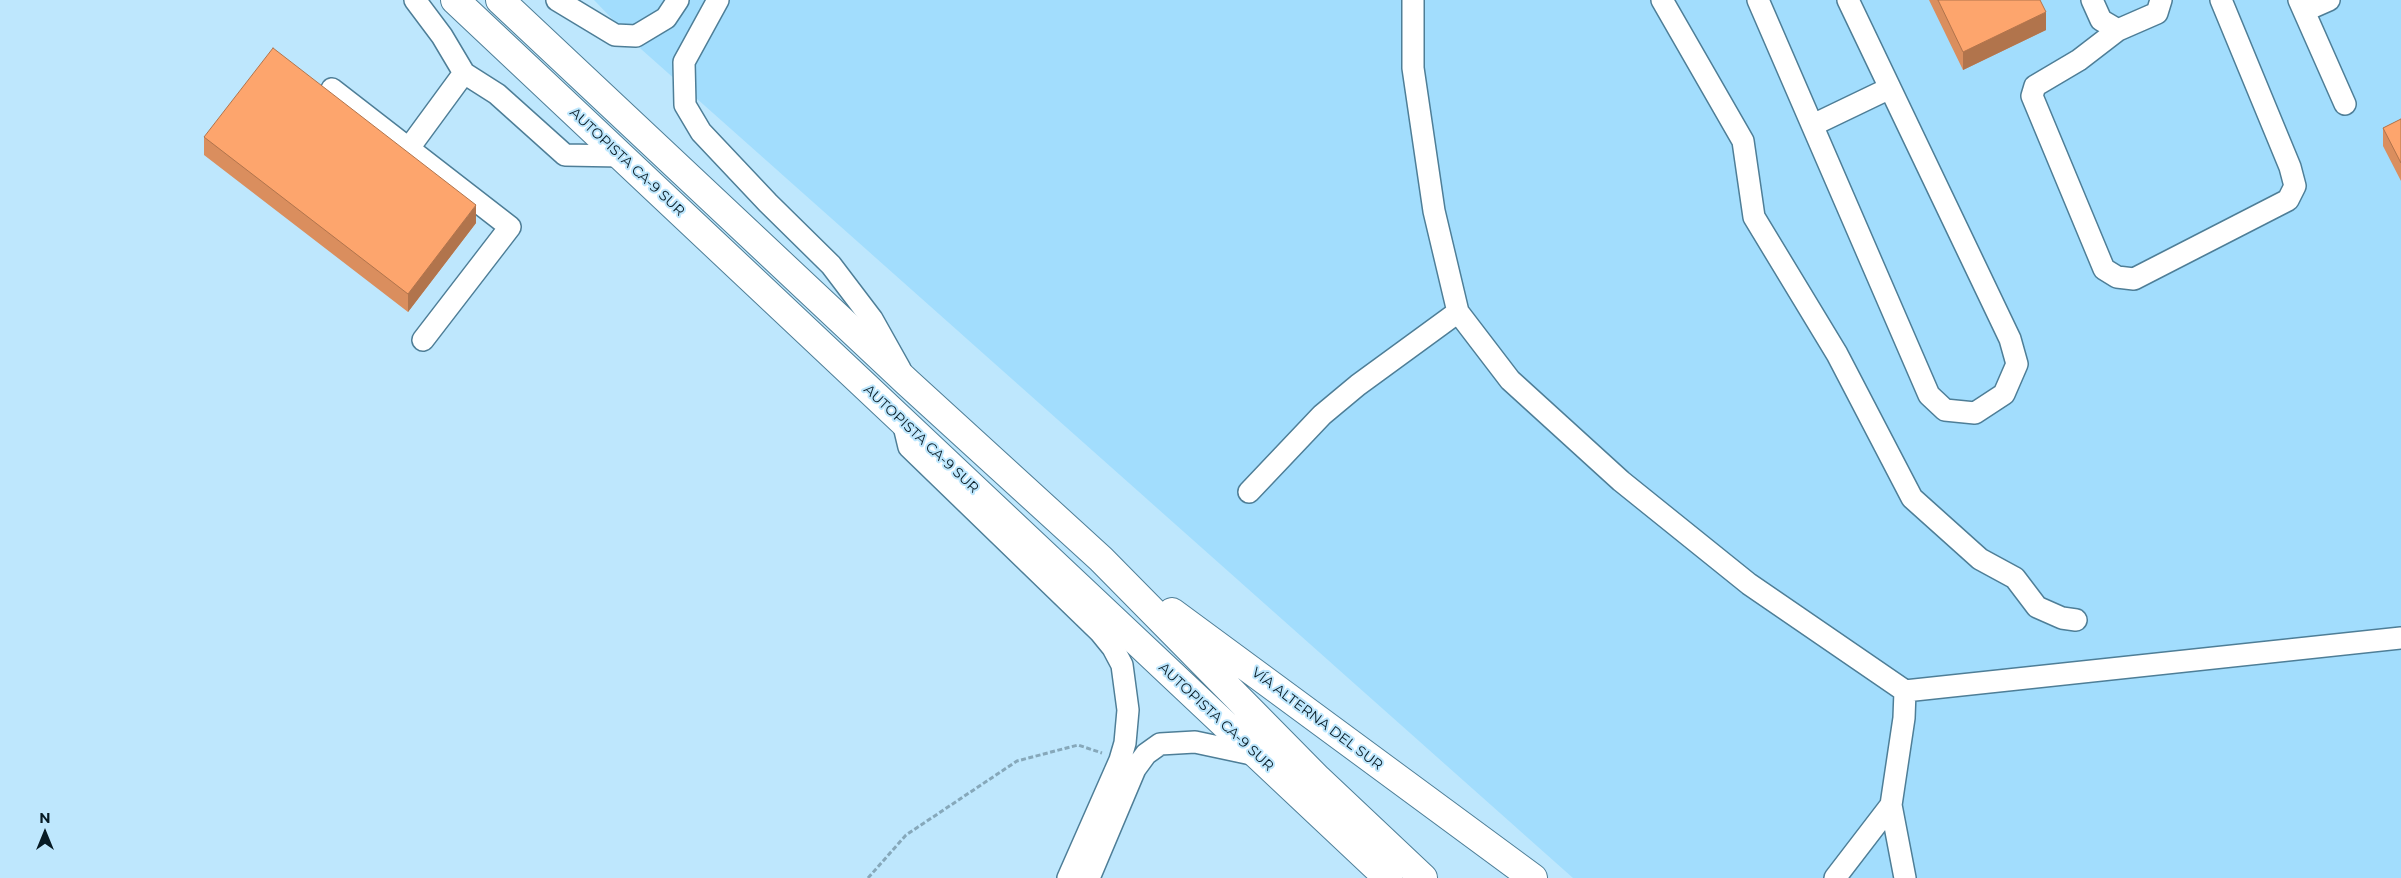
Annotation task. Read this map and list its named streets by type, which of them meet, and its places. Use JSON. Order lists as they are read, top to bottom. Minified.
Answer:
{"streets":{"highway":["AUTOPISTA CA-9 SUR","VÍA ALTERNA DEL SUR"]},"crossings":[["AUTOPISTA CA-9 SUR","VÍA ALTERNA DEL SUR"]],"north":"top"}
